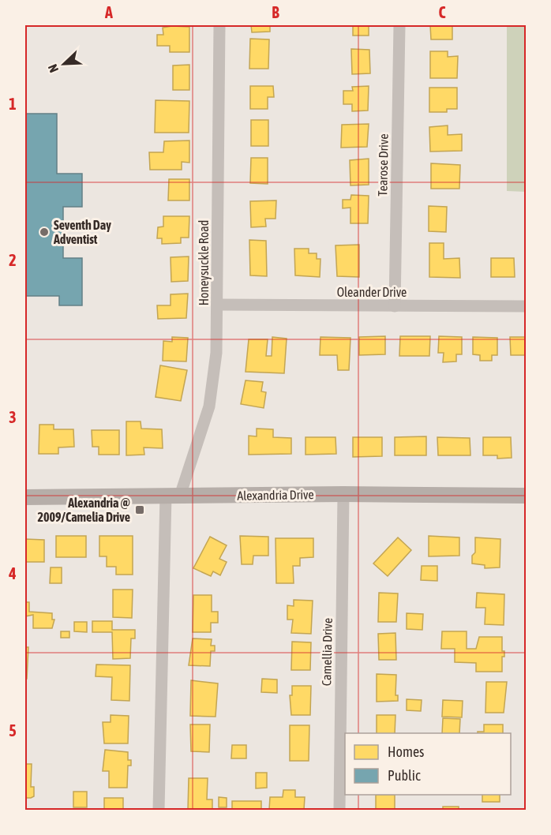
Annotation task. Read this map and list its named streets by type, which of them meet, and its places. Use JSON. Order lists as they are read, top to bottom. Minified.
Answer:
{"streets":{"street":["Tearose Drive","Honeysuckle Road","Oleander Drive","Alexandria Drive","Camellia Drive"]},"crossings":[["Tearose Drive","Oleander Drive"],["Honeysuckle Road","Oleander Drive"],["Honeysuckle Road","Alexandria Drive"],["Alexandria Drive","Camellia Drive"]],"places":{"other":["Seventh Day Adventist"],"transit":["Alexandria @ 2009/Camelia Drive"]},"legend":["Homes","Public"],"north":"bottom left","grid":{"columns":["A","B","C"],"rows":["1","2","3","4","5"]}}
